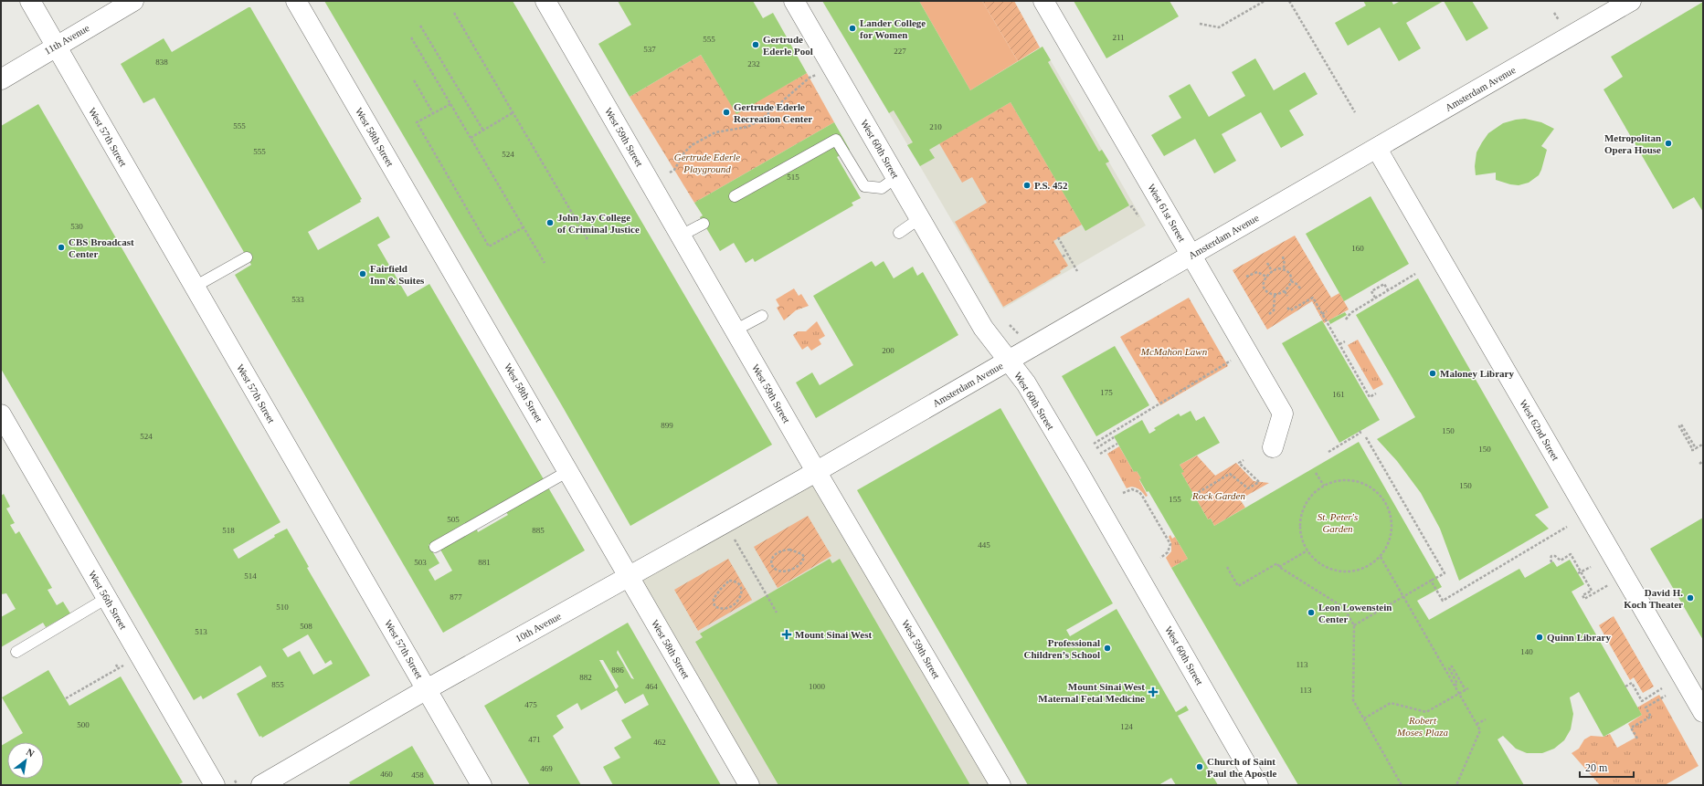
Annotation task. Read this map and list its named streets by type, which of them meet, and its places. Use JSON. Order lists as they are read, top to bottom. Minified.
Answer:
{"streets":{"street":["11th Avenue","Amsterdam Avenue","West 57th Street","West 58th Street","West 59th Street","West 60th Street","West 61st Street","West 62nd Street","West 56th Street","10th Avenue"]},"crossings":[["11th Avenue","West 57th Street"],["Amsterdam Avenue","West 59th Street"],["Amsterdam Avenue","West 60th Street"],["Amsterdam Avenue","West 61st Street"],["Amsterdam Avenue","West 62nd Street"],["Amsterdam Avenue","10th Avenue"],["West 57th Street","10th Avenue"],["West 58th Street","10th Avenue"],["West 59th Street","10th Avenue"]],"parks":["Gertrude Ederle Playground","McMahon Lawn","Rock Garden","St. Peter's Garden","Robert Moses Plaza"],"places":{"other":["Lander College for Women","Gertrude Ederle Pool","Gertrude Ederle Recreation Center","Metropolitan Opera House","P.S. 452","John Jay College of Criminal Justice","CBS Broadcast Center","Fairfield Inn & Suites","Maloney Library","David H. Koch Theater","Leon Lowenstein Center","Quinn Library","Professional Children’s School","Church of Saint Paul the Apostle"],"health":["Mount Sinai West","Mount Sinai West Maternal Fetal Medicine"]},"house_numbers":["211","555","537","227","838","232","555","210","555","524","515","530","160","533","200","175","161","899","150","524","150","150","155","505","518","885","445","503","881","514","877","510","508","513","140","113","886","882","855","464","1000","113","475","500","124","471","462","469","460","458"],"scale_bar":"20 m","north":"top right"}
